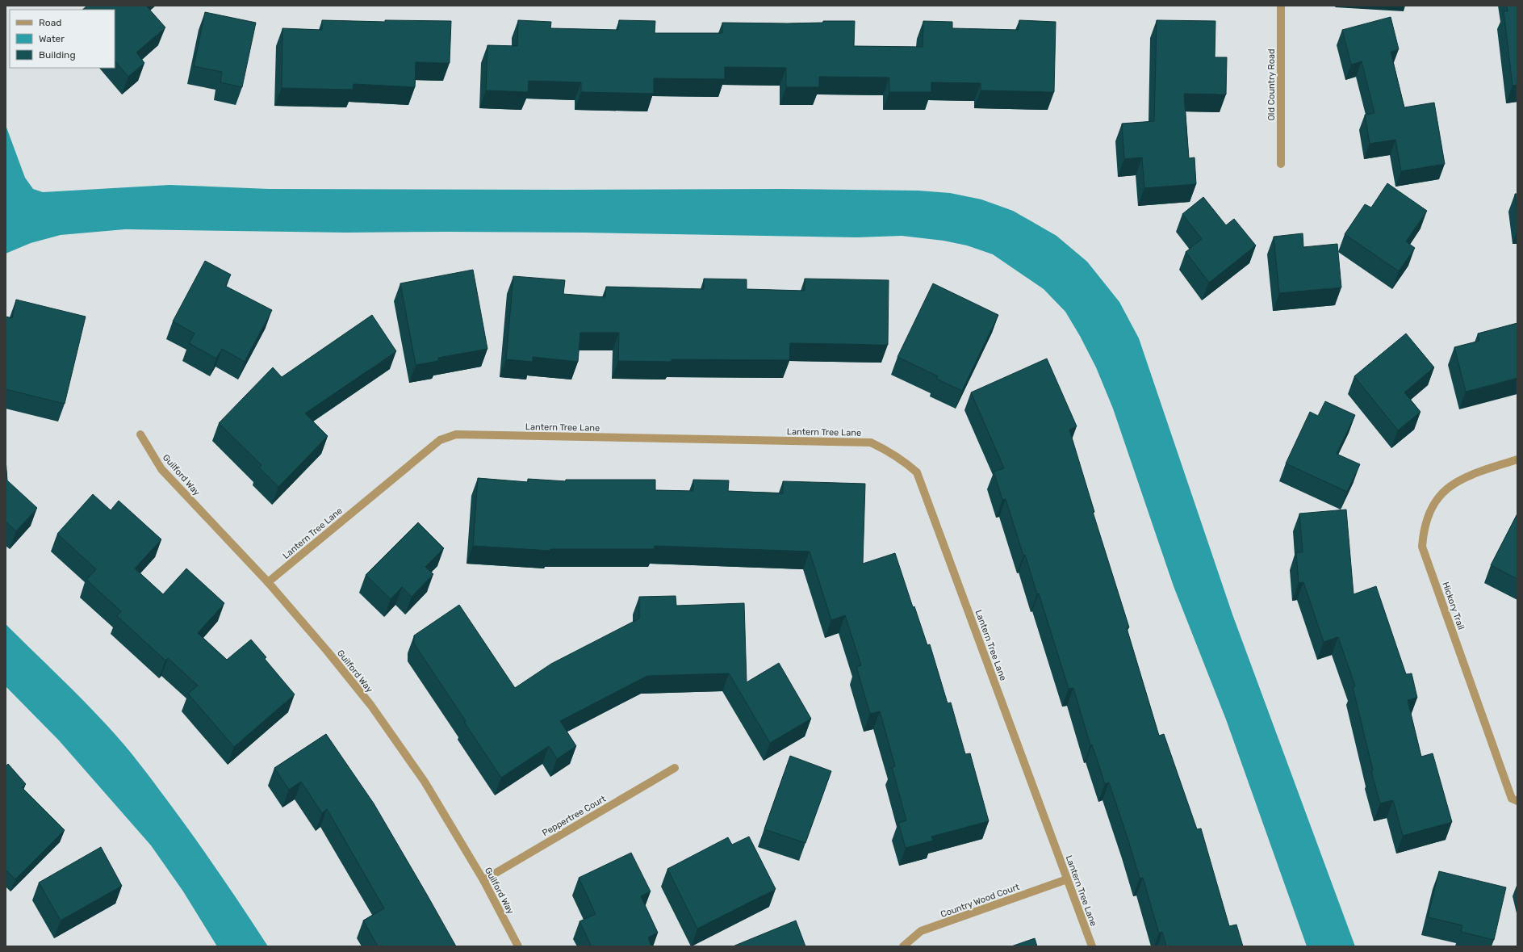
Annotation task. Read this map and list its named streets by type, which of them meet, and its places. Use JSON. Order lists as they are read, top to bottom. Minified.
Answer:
{"streets":{"street":["Old Country Road","Lantern Tree Lane","Guilford Way","Hickory Trail","Peppertree Court","Country Wood Court"]},"crossings":[["Lantern Tree Lane","Guilford Way"],["Lantern Tree Lane","Country Wood Court"],["Guilford Way","Peppertree Court"]],"legend":["Road","Water","Building"]}
